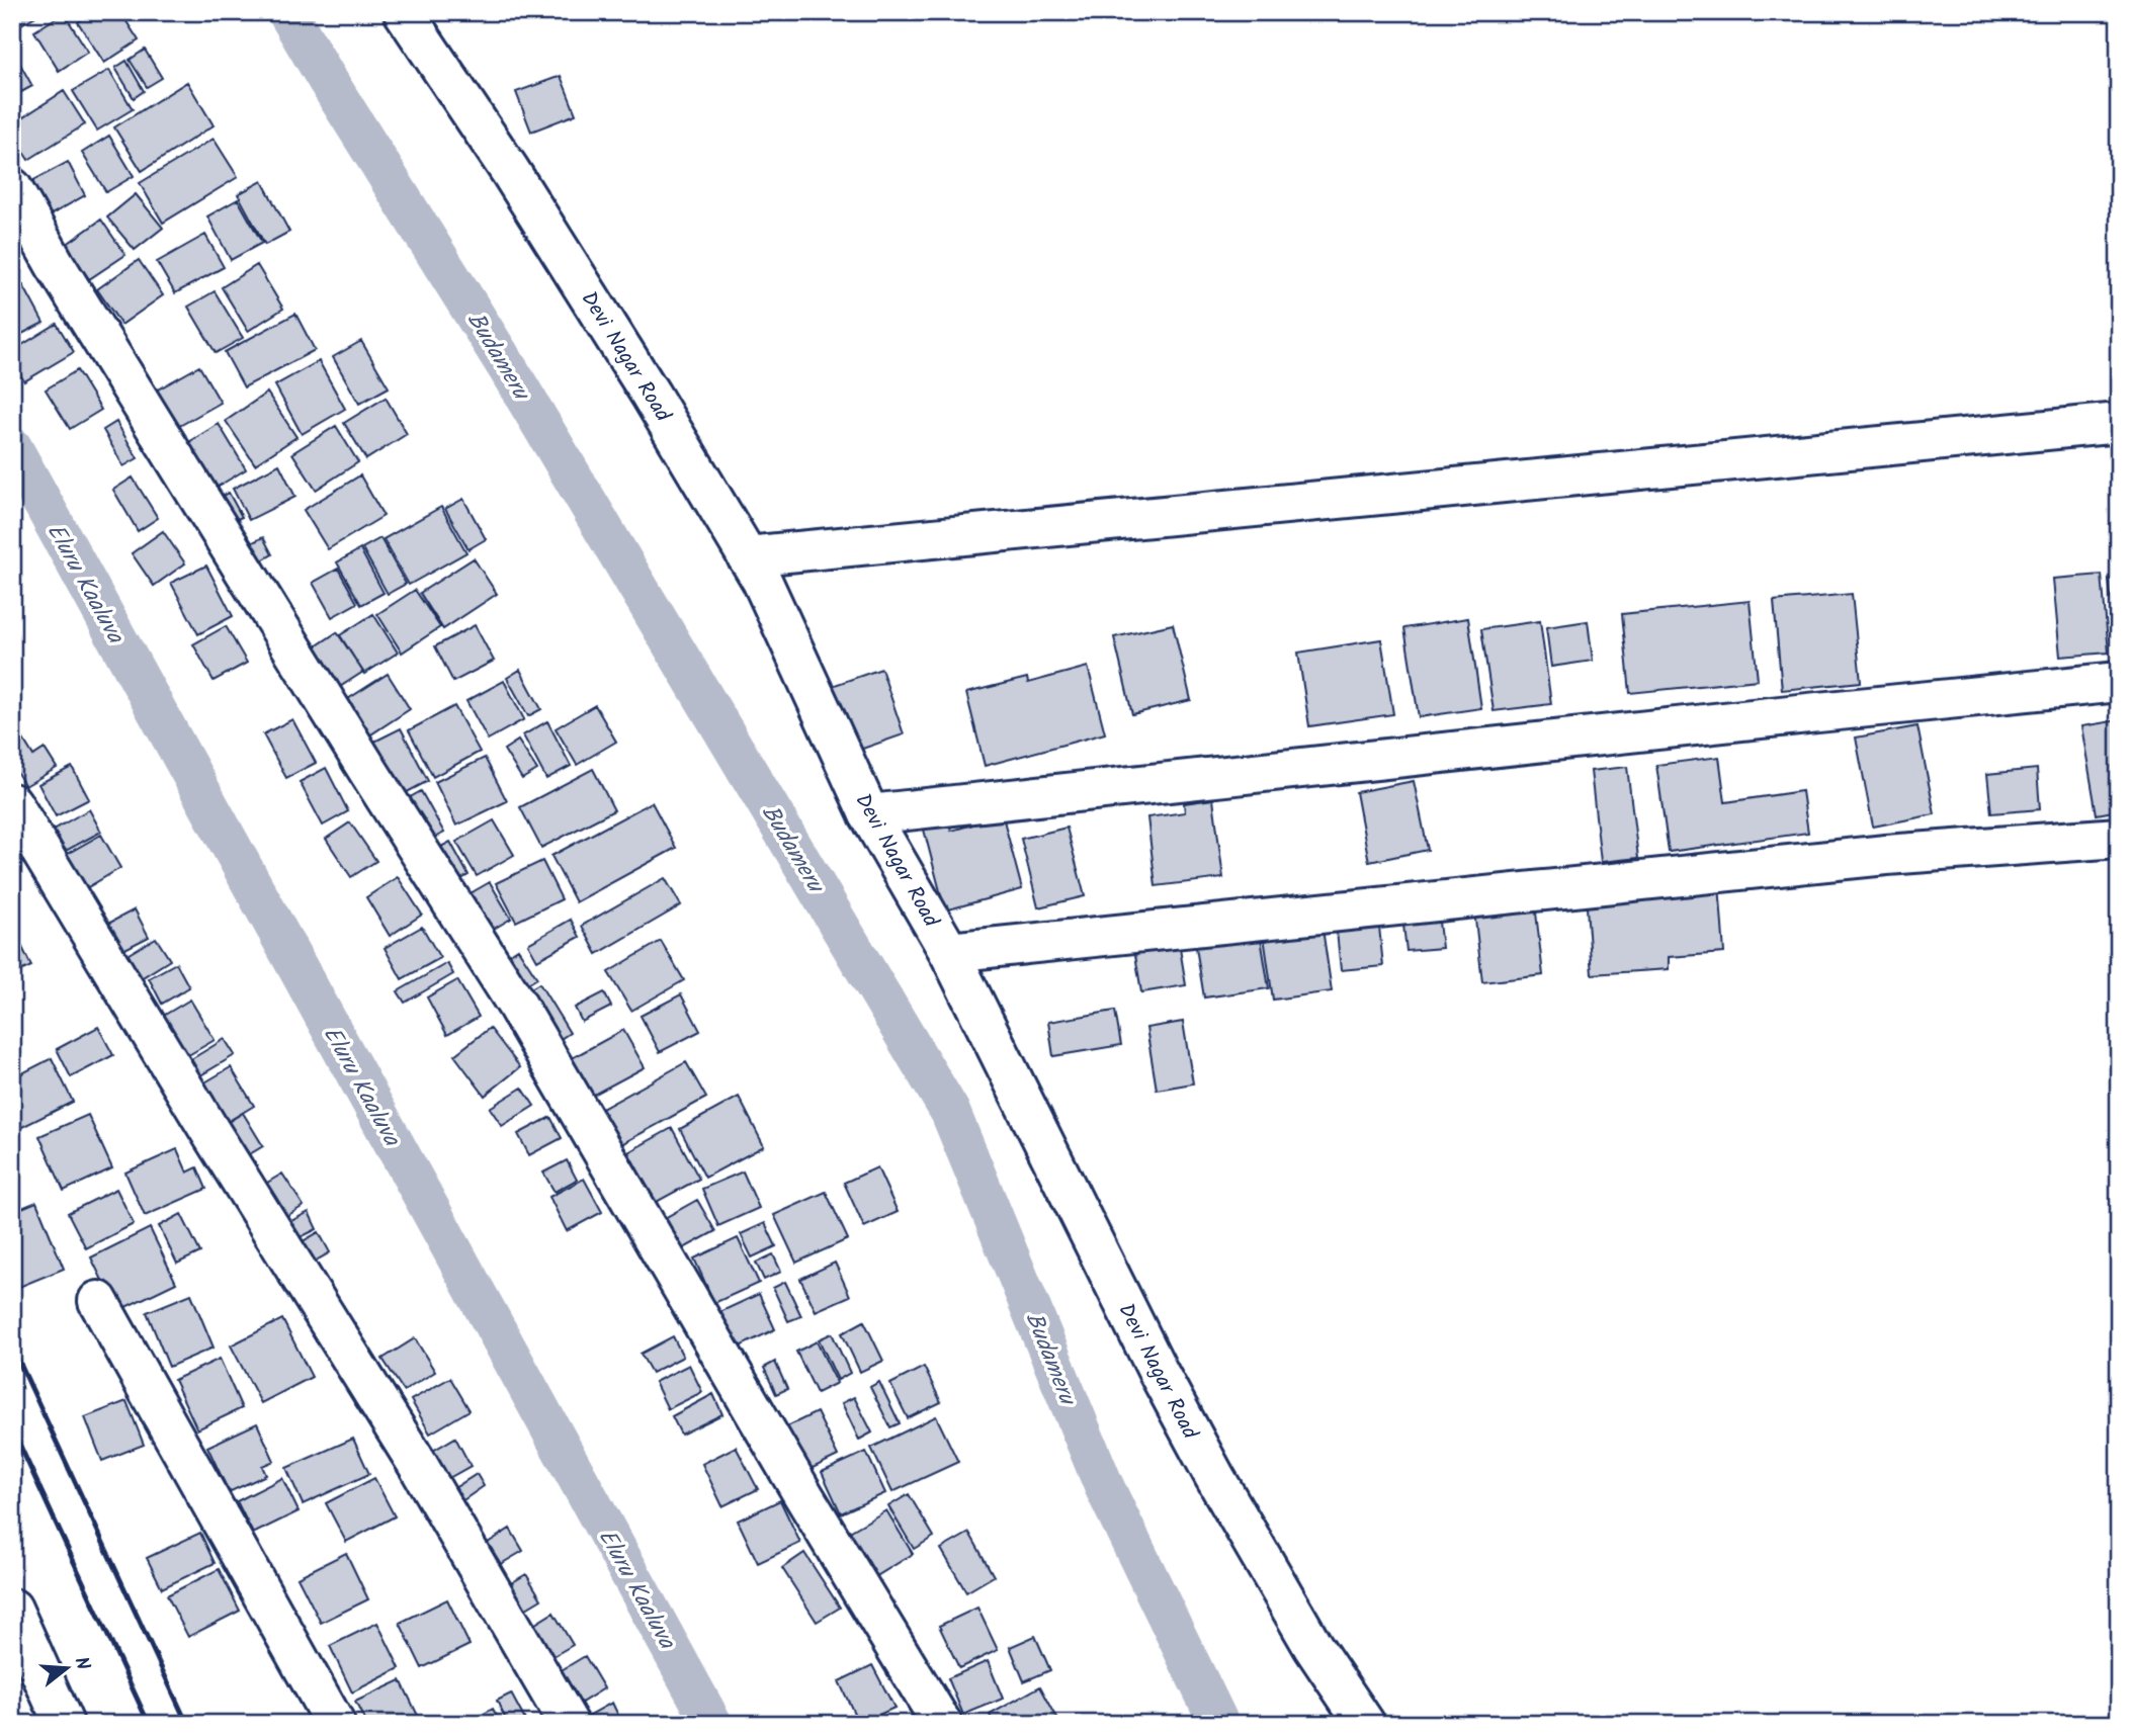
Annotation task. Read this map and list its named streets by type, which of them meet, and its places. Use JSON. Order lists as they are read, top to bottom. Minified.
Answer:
{"streets":{"street":["Devi Nagar Road"]},"water":["Budameru","Eluru Kaaluva"],"north":"right"}
